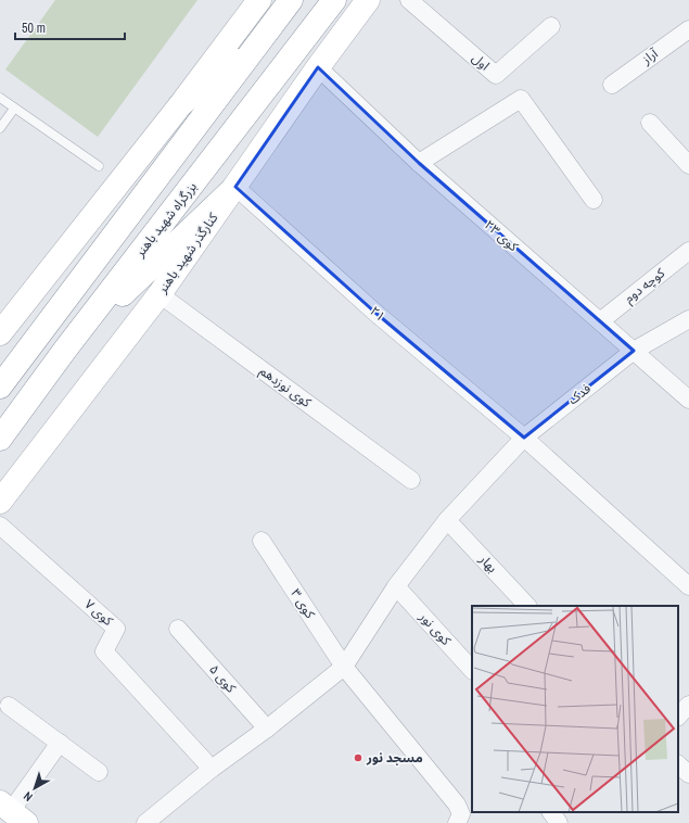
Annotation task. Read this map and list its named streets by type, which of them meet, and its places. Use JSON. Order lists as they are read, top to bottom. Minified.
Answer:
{"streets":{"main road":["بزرگراه شهید باهنر","کنارگذر شهید باهنر"],"street":["آراز","اول","کوی ۲۳","کوچه دوم","۲۱","کوی نوزدهم","فدک","بهار","کوی ۳","کوی ۷","کوی نور","کوی ۵"]},"crossings":[["کوی ۲۳","کنارگذر شهید باهنر"],["کوی ۲۳","کوچه دوم"],["کوی ۲۳","فدک"],["کنارگذر شهید باهنر","۲۱"],["کنارگذر شهید باهنر","کوی نوزدهم"],["۲۱","فدک"]],"places":["مسجد نور"],"scale_bar":"50 m","north":"bottom left"}
